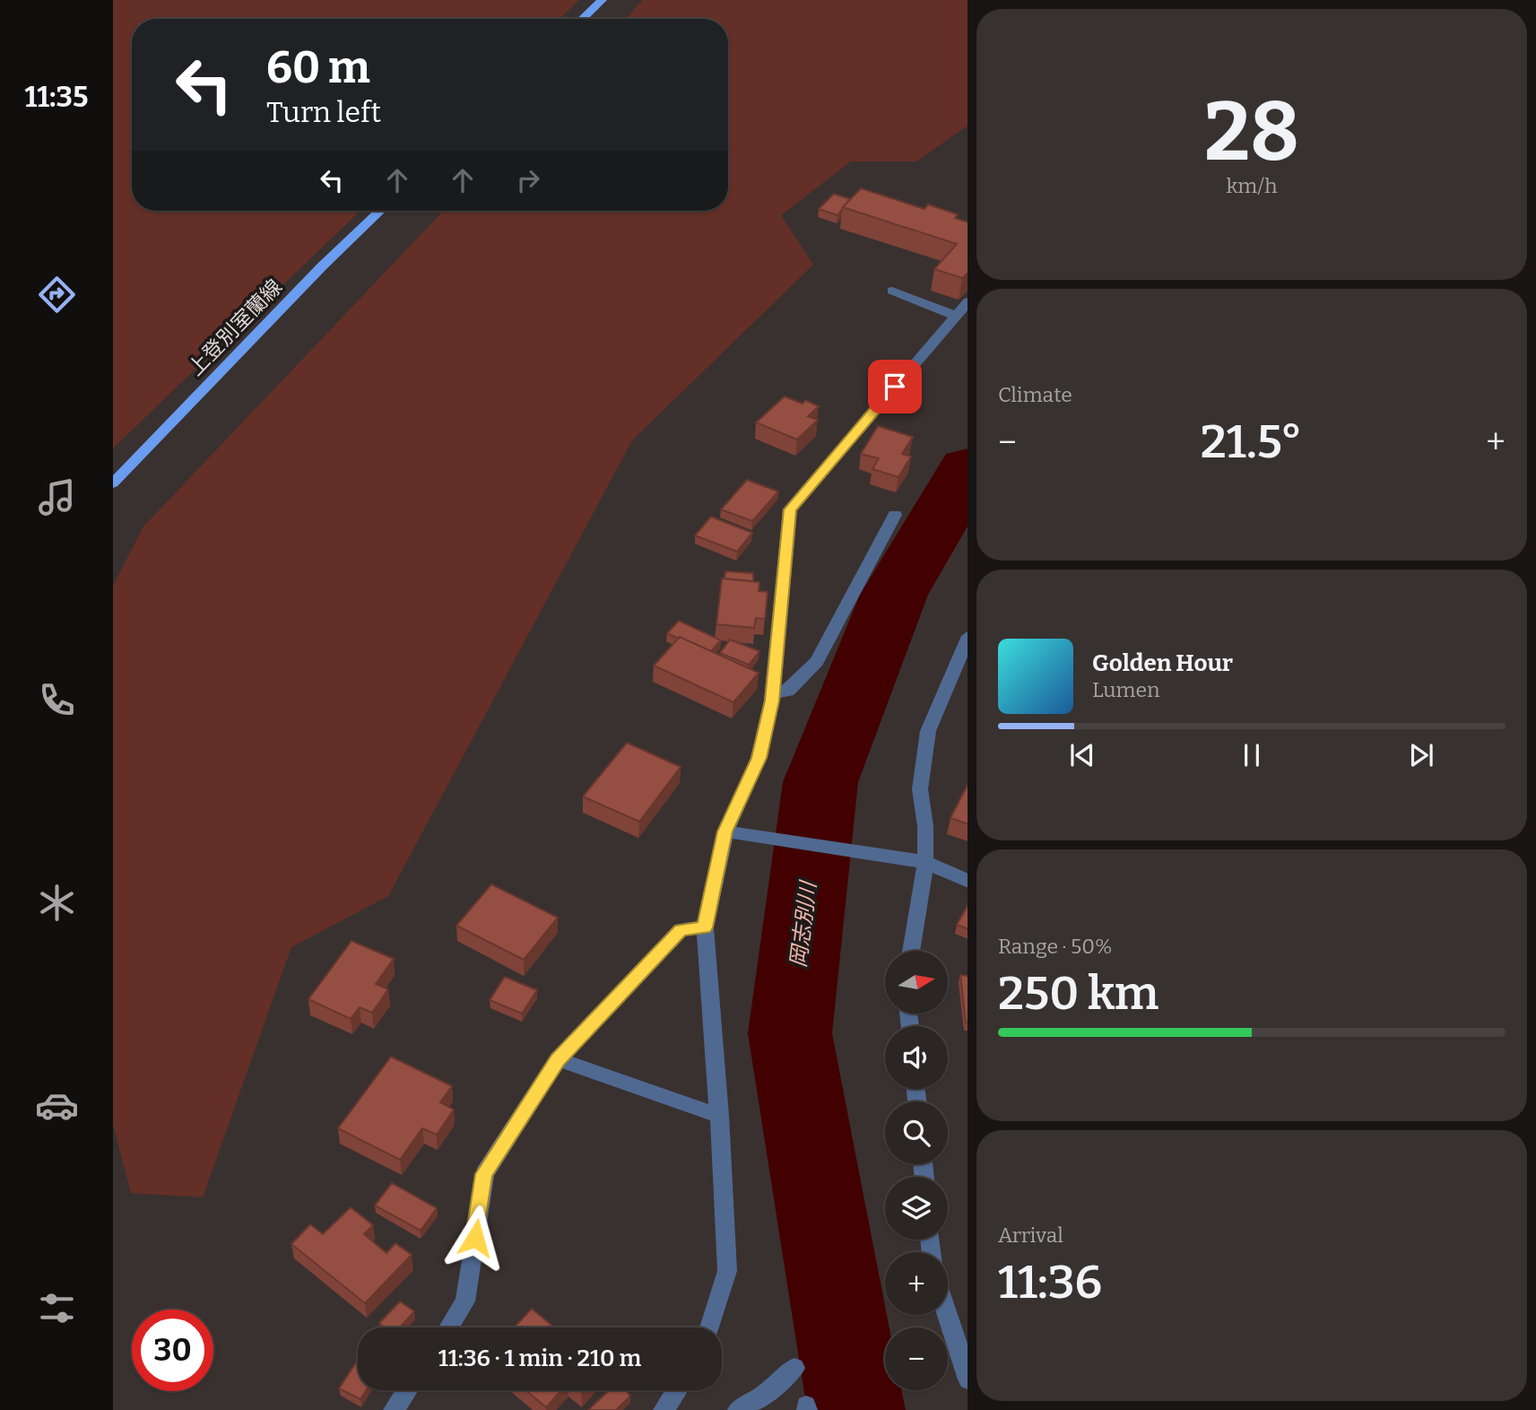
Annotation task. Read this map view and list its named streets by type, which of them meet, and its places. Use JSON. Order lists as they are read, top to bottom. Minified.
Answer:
{"streets":{"main road":["上登別室蘭線"]},"water":["岡志別川"],"north":"right","page":{"tabs":"11:35","tile":[["28","km/h"],"Climate",["Range · 50%","250 km"],["Arrival","11:36"]],"turn":["60 m","Turn left"],"heat":["−","21.5°","+"],"song":["Golden Hour","Lumen"],"map_buttons":["+","−"],"limit":"30","trip":"11:36 · 1 min · 210 m"}}
